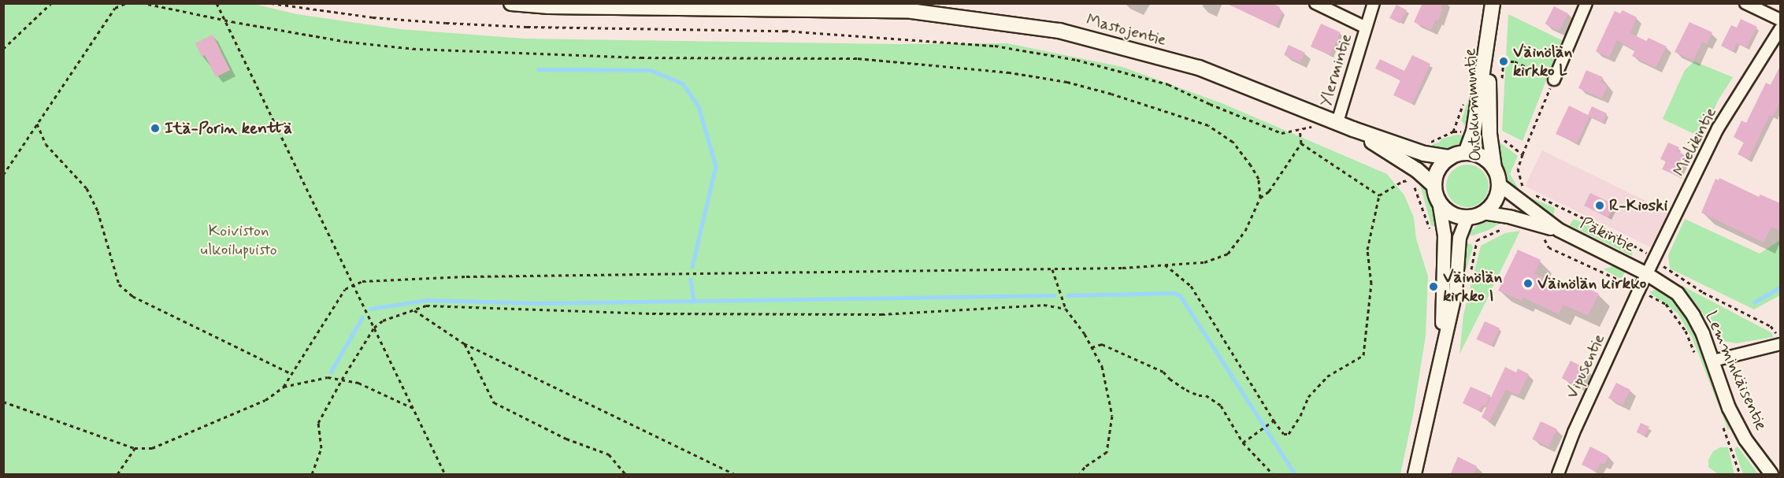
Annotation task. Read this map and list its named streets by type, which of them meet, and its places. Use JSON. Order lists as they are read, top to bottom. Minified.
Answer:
{"streets":{"main road":["Mastojentie","Outokummuntie"],"street":["Ylermintie","Mielikintie","Päkintie","Vipusentie","Lemminkäisentie"]},"crossings":[["Mastojentie","Ylermintie"],["Mastojentie","Outokummuntie"],["Mastojentie","Päkintie"],["Outokummuntie","Päkintie"],["Mielikintie","Päkintie"],["Mielikintie","Vipusentie"],["Mielikintie","Lemminkäisentie"],["Päkintie","Vipusentie"],["Päkintie","Lemminkäisentie"],["Vipusentie","Lemminkäisentie"]],"parks":["Koiviston ulkoilupuisto"],"places":["Väinölän kirkko L","Itä-Porin kenttä","R-Kioski","Väinölän kirkko","Väinölän kirkko I"]}
